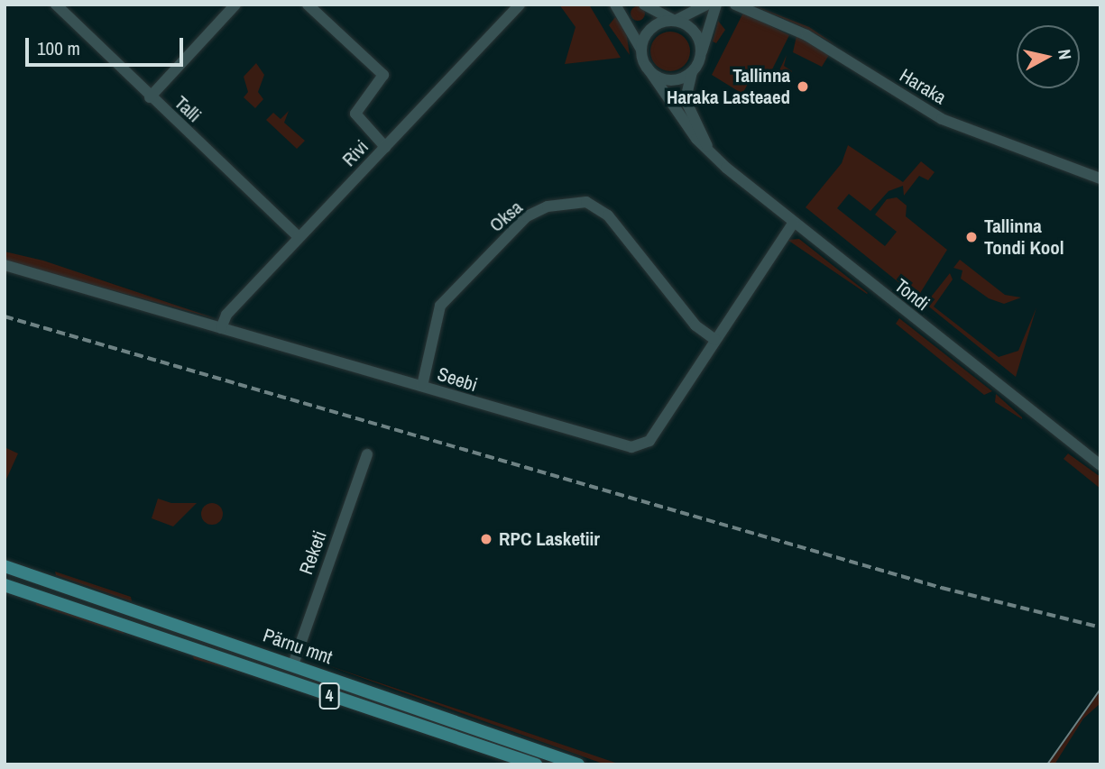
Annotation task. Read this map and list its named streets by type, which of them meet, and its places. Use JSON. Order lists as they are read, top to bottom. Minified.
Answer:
{"streets":{"main road":["Pärnu mnt","4"],"street":["Haraka","Talli","Rivi","Oksa","Tondi","Seebi","Reketi"]},"crossings":[["Talli","Rivi"],["Rivi","Seebi"],["Oksa","Seebi"],["Tondi","Seebi"],["Reketi","Pärnu mnt"]],"places":["Tallinna Haraka Lasteaed","Tallinna Tondi Kool","RPC Lasketiir"],"scale_bar":"100 m","north":"right"}
